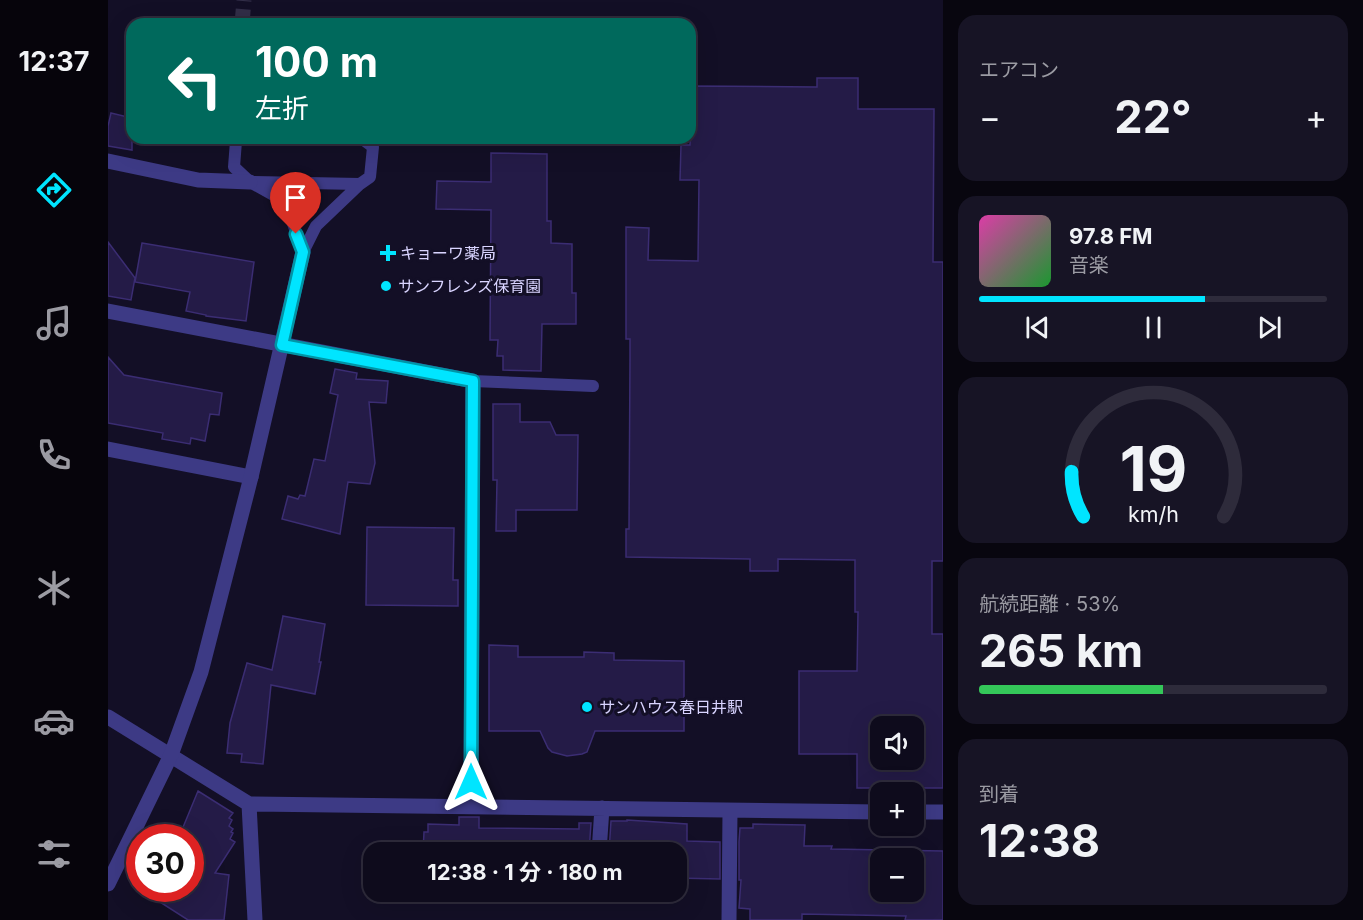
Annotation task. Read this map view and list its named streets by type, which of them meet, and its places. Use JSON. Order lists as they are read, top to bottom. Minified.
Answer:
{"places":{"health":["キョーワ薬局"],"other":["サンフレンズ保育園","サンハウス春日井駅"]},"page":{"tabs":"12:37","tile":["エアコン",["航続距離 · 53%","265 km"],["到着","12:38"]],"turn":["100 m","左折"],"heat":["−","22°","+"],"song":["97.8 FM","音楽"],"map_buttons":["+","−"],"limit":"30","trip":"12:38 · 1 分 · 180 m","gauge":["19","km/h"]}}
